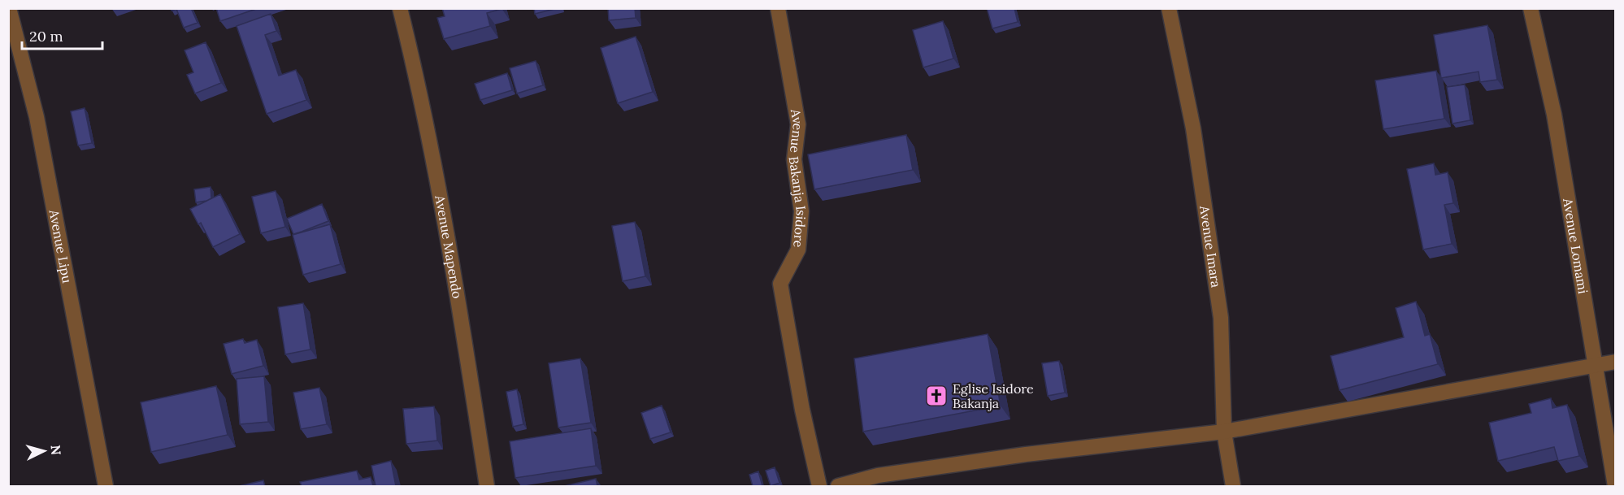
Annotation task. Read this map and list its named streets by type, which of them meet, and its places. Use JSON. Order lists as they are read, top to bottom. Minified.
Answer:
{"streets":{"street":["Avenue Bakanja Isidore","Avenue Lipu","Avenue Mapendo","Avenue Imara","Avenue Lomami"]},"places":{"church":["Eglise Isidore Bakanja"]},"scale_bar":"20 m","north":"right"}
